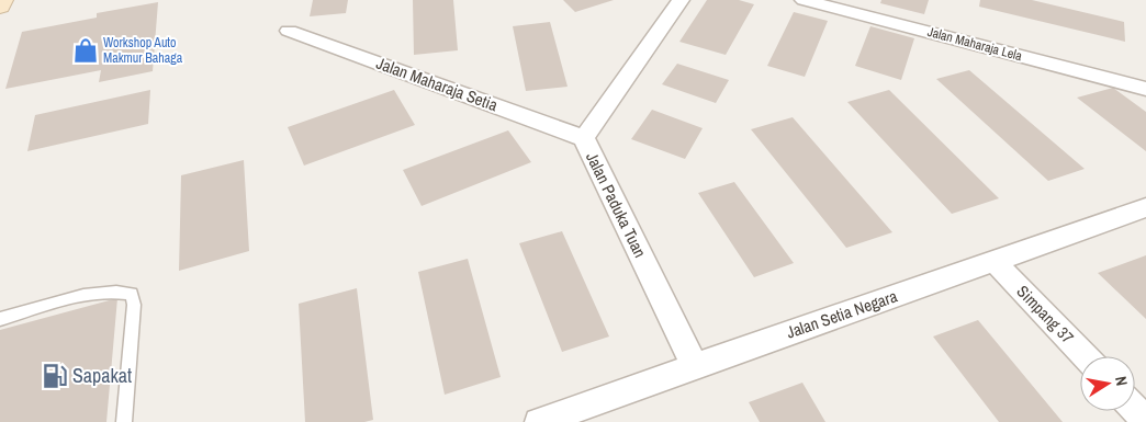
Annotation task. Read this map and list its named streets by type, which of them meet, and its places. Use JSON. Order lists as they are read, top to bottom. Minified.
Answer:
{"streets":{"street":["Jalan Maharaja Lela","Jalan Maharaja Setia","Jalan Paduka Tuan","Jalan Setia Negara","Simpang 37"]},"crossings":[["Jalan Maharaja Setia","Jalan Paduka Tuan"],["Jalan Paduka Tuan","Jalan Setia Negara"],["Jalan Setia Negara","Simpang 37"]],"places":{"shop":["Workshop Auto Makmur Bahaga"],"fuel station":["Sapakat"]},"north":"right"}
